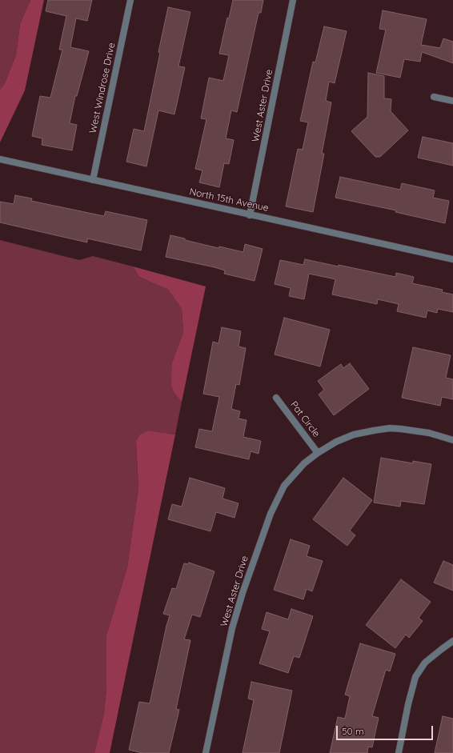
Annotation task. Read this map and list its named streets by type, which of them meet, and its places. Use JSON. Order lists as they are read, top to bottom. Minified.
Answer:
{"streets":{"street":["West Windrose Drive","West Aster Drive","North 15th Avenue","Pat Circle"]},"crossings":[["West Windrose Drive","North 15th Avenue"],["West Aster Drive","North 15th Avenue"],["West Aster Drive","Pat Circle"]],"scale_bar":"50 m"}
